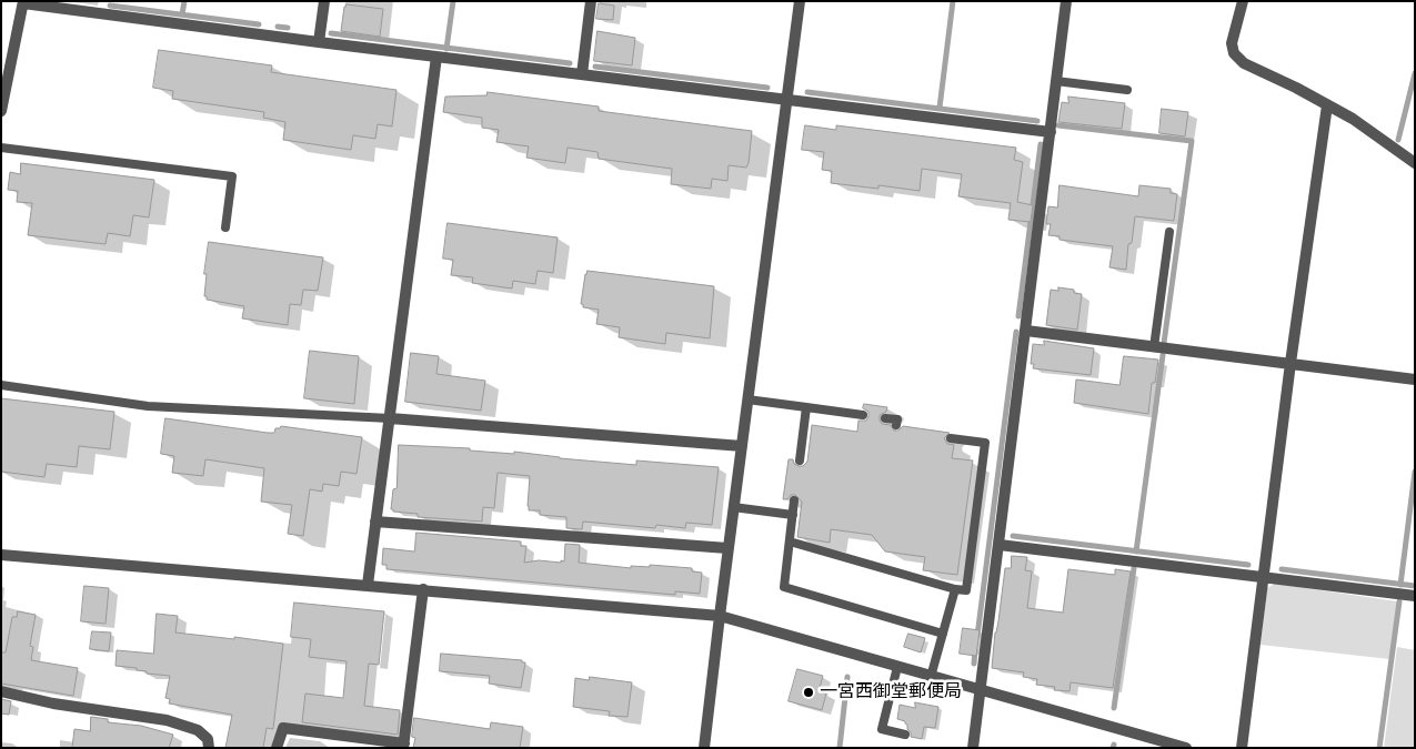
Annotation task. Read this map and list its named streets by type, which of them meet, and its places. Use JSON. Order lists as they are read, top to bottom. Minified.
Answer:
{"places":["一宮西御堂郵便局"]}
